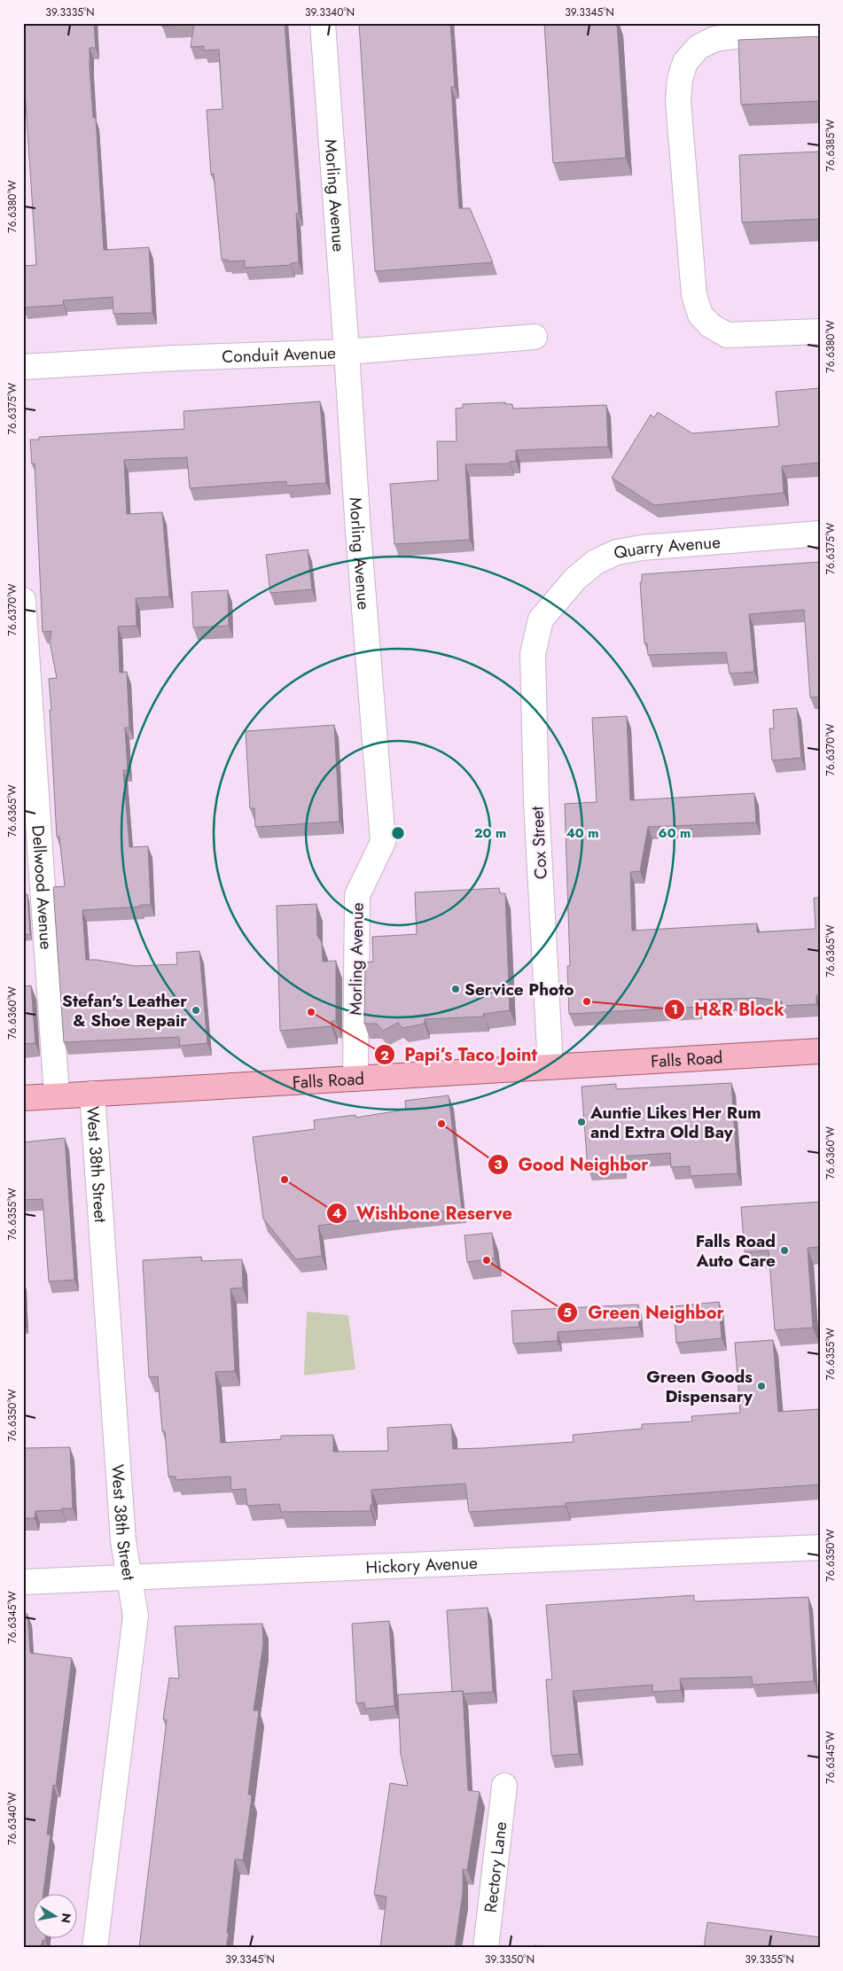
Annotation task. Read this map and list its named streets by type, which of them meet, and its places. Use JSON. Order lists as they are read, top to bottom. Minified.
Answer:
{"streets":{"main road":["Falls Road"],"street":["Morling Avenue","Conduit Avenue","Quarry Avenue","Cox Street","Dellwood Avenue","West 38th Street","Hickory Avenue","Rectory Lane"]},"crossings":[["Morling Avenue","Conduit Avenue"],["Morling Avenue","Falls Road"],["Quarry Avenue","Cox Street"],["Cox Street","Falls Road"],["Dellwood Avenue","Falls Road"],["Falls Road","West 38th Street"],["West 38th Street","Hickory Avenue"]],"places":["Service Photo","H&R Block","Stefan's Leather & Shoe Repair","Papi’s Taco Joint","Auntie Likes Her Rum and Extra Old Bay","Good Neighbor","Wishbone Reserve","Falls Road Auto Care","Green Neighbor","Green Goods Dispensary"],"north":"right","coordinates":["39.3335°N","39.3340°N","39.3345°N","76.6385°W","76.6380°W","76.6375°W","76.6370°W","76.6365°W","76.6360°W","76.6355°W","76.6350°W","76.6345°W","76.6340°W","39.3350°N","39.3355°N"],"rings":["20 m","40 m","60 m"]}
